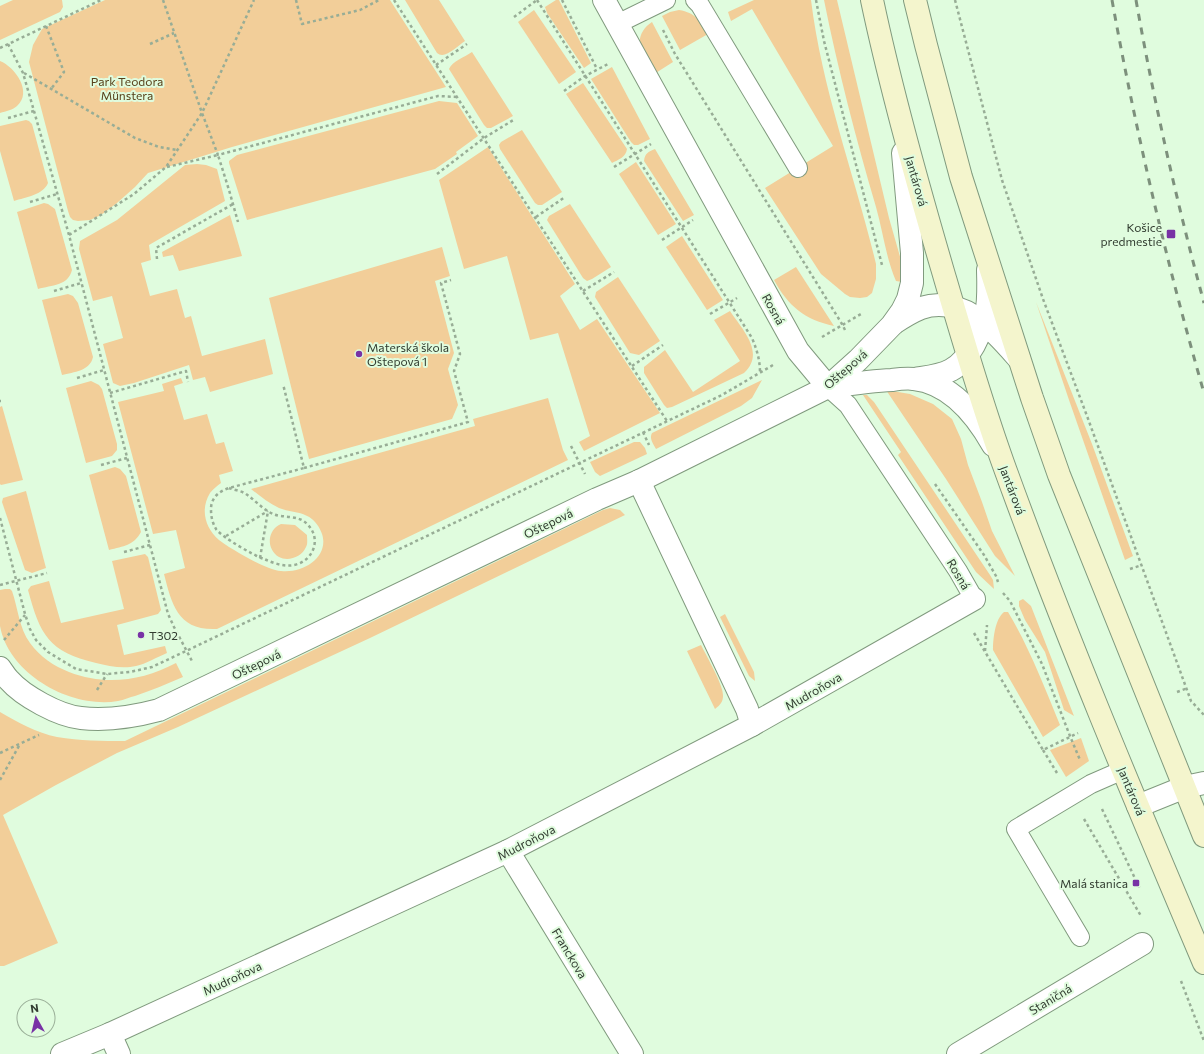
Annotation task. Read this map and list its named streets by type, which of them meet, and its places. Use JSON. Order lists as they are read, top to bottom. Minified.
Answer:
{"streets":{"street":["Jantárová","Rosná","Oštepová","Mudroňova","Franckova","Staničná"]},"crossings":[["Jantárová","Oštepová"],["Rosná","Oštepová"],["Rosná","Mudroňova"],["Mudroňova","Franckova"]],"parks":["Park Teodora Münstera"],"places":{"transit":["Košice predmestie","Malá stanica"],"other":["Materská škola Oštepová 1","T302"]},"north":"top"}
